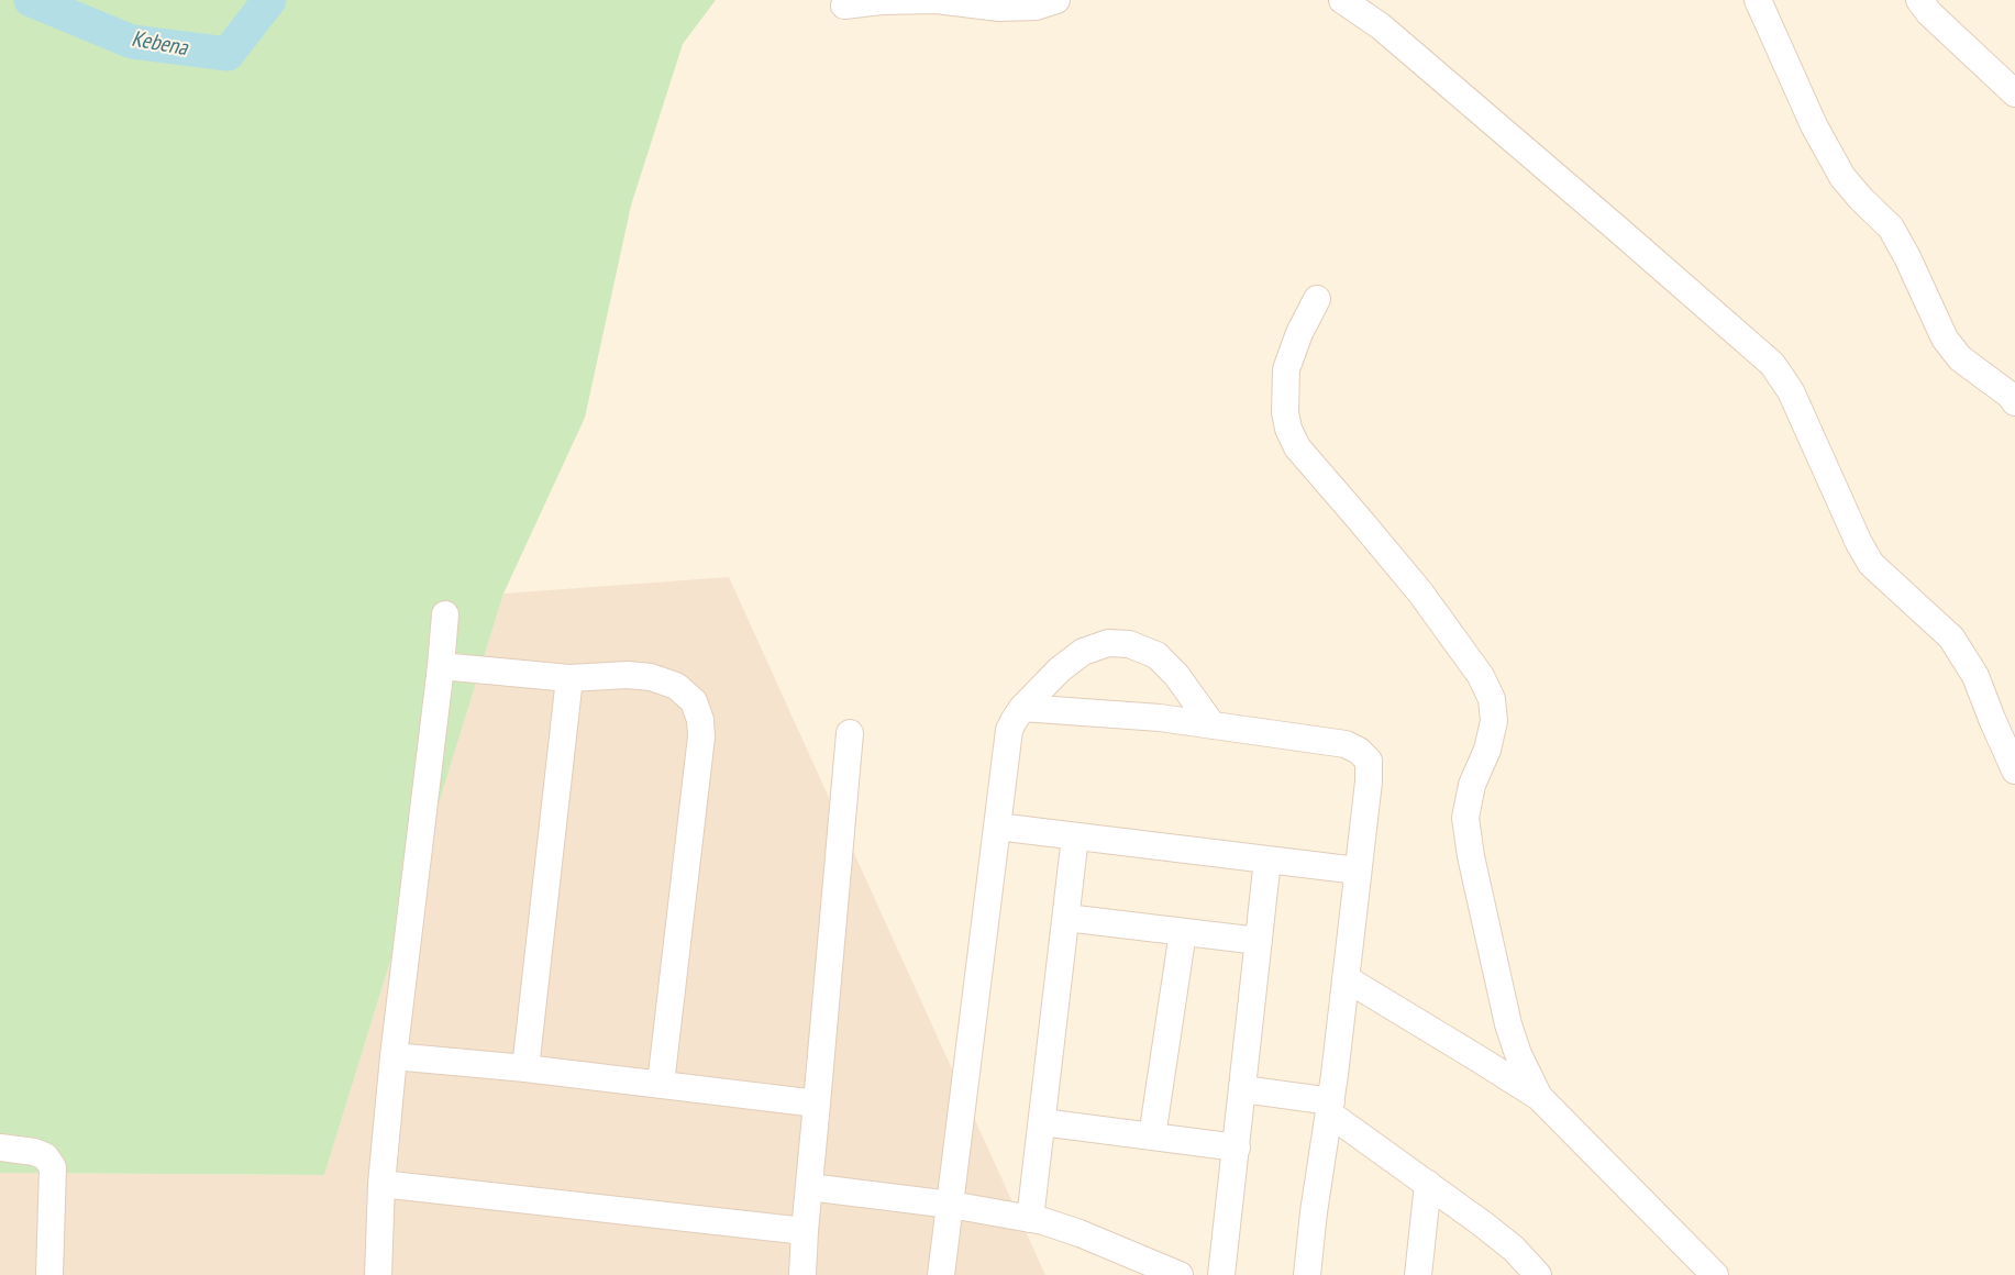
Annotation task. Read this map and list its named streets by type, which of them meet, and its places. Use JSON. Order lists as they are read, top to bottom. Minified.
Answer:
{"water":["Kebena"]}
